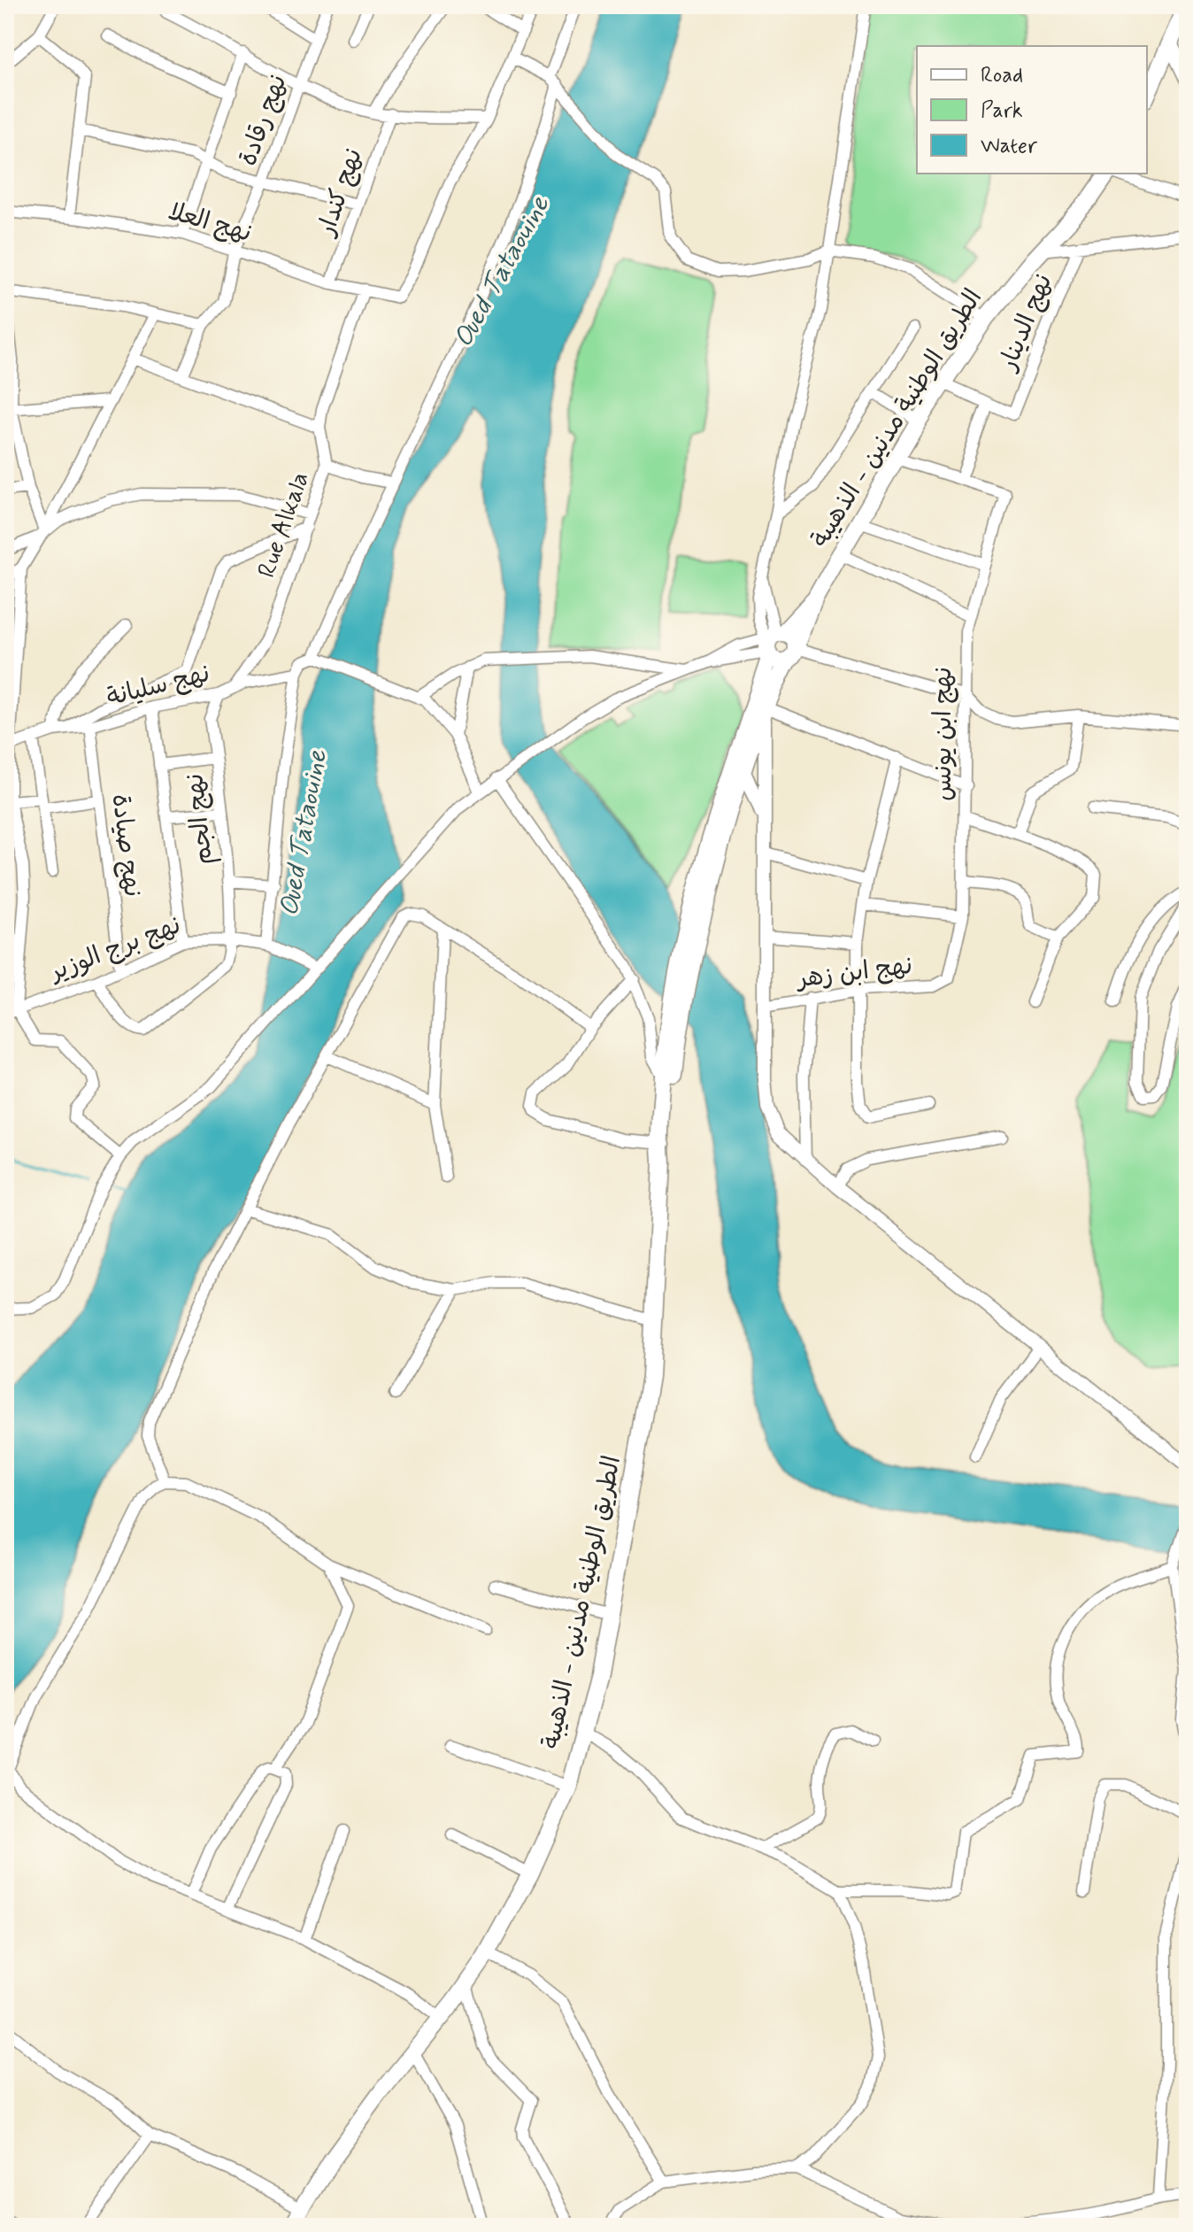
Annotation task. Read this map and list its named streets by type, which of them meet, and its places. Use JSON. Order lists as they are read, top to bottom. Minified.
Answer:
{"streets":{"main road":["الطريق الوطنية مدنين - الذهيبة"],"street":["نهج رقادة","نهج كندار","نهج العلا","نهج الدينار","Rue Alkala","نهج سليانة","نهج ابن يونس","نهج الجم","نهج صيادة","نهج برج الوزير","نهج ابن زهر"]},"crossings":[["نهج رقادة","نهج العلا"],["نهج كندار","نهج العلا"],["نهج العلا","Rue Alkala"],["Rue Alkala","نهج سليانة"],["نهج سليانة","نهج الجم"],["نهج سليانة","نهج صيادة"],["نهج ابن يونس","نهج ابن زهر"],["نهج الجم","نهج برج الوزير"],["نهج صيادة","نهج برج الوزير"]],"water":["Oued Tataouine"],"legend":["Road","Park","Water"]}
